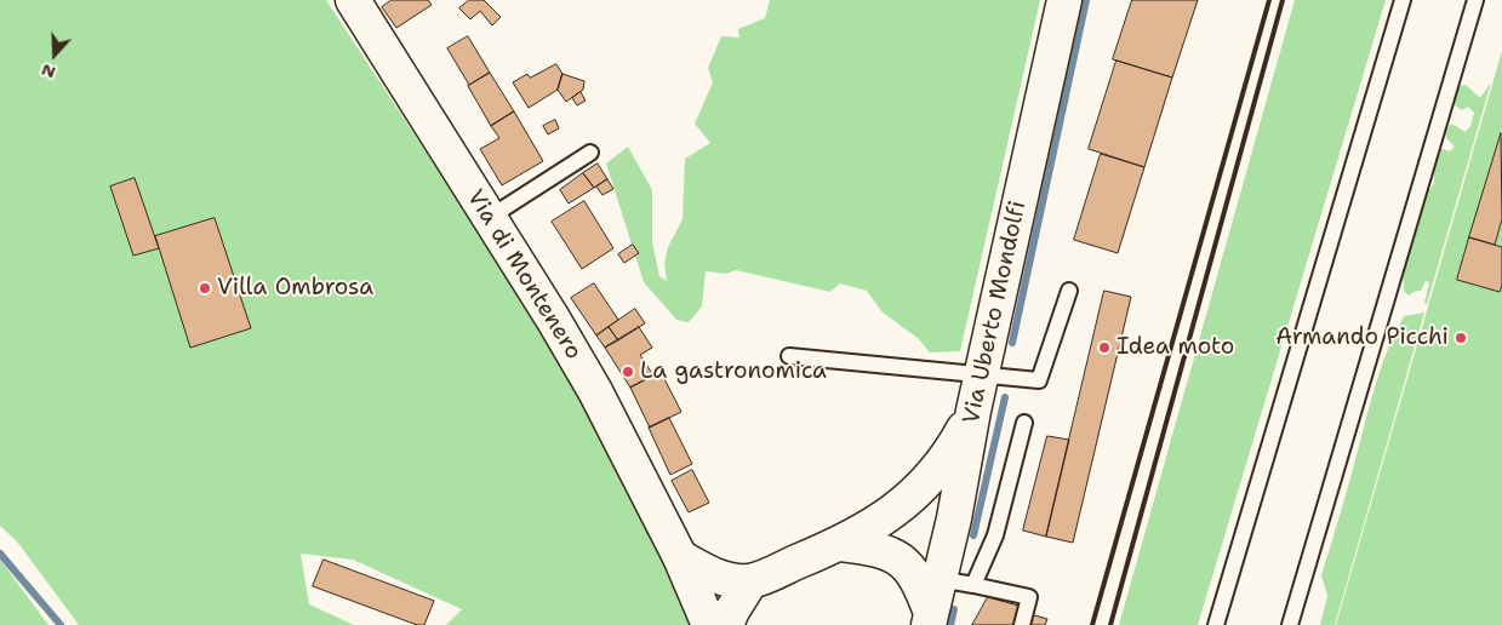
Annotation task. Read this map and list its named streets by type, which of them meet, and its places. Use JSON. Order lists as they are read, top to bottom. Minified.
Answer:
{"streets":{"main road":["Via di Montenero","Via Uberto Mondolfi"]},"places":["Villa Ombrosa","Armando Picchi","Idea moto","La gastronomica"],"north":"bottom"}
